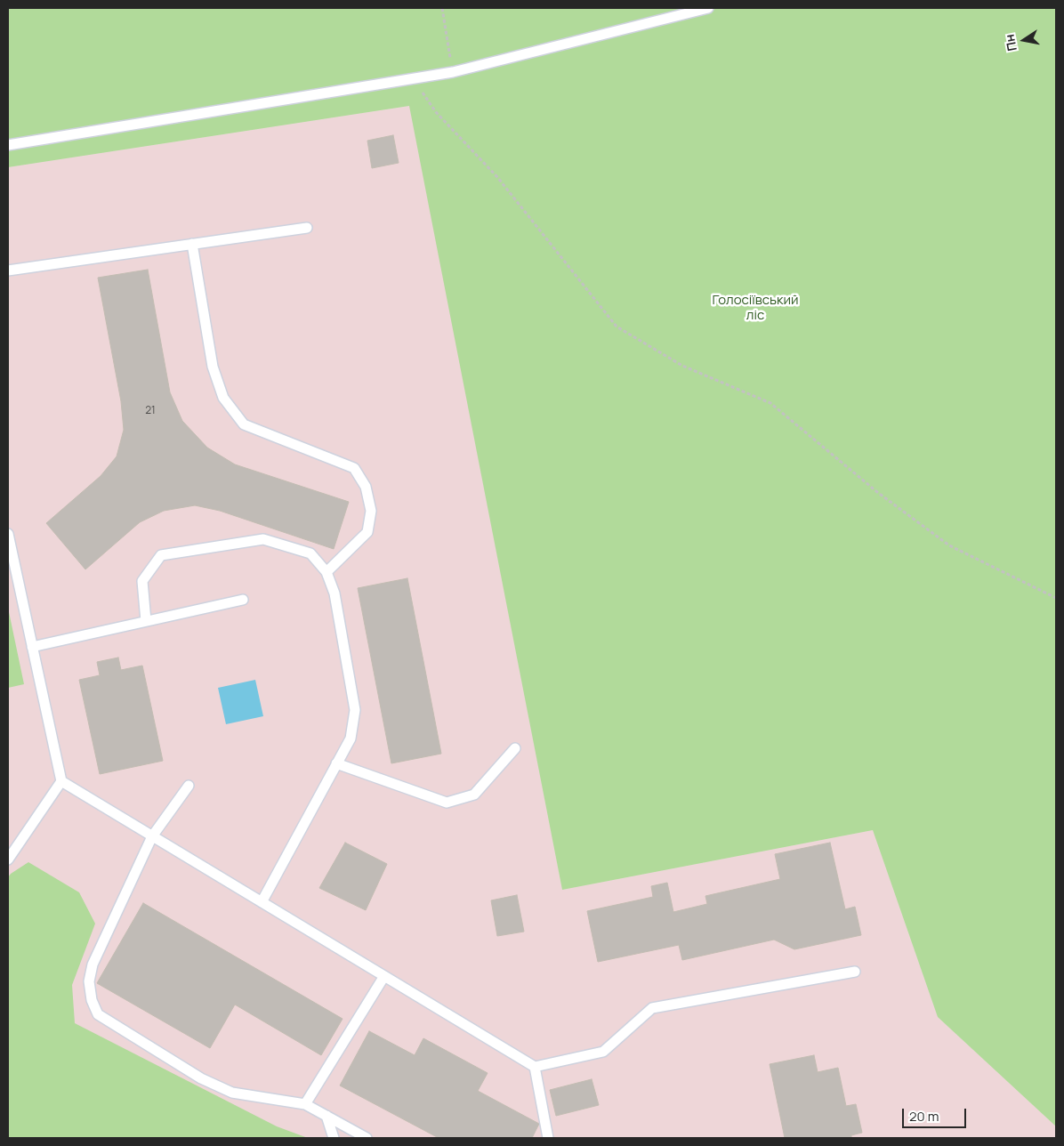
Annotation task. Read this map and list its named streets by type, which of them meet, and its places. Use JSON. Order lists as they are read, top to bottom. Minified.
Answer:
{"parks":["Голосіївський ліс"],"house_numbers":["21"],"scale_bar":"20 m","north":"left"}
